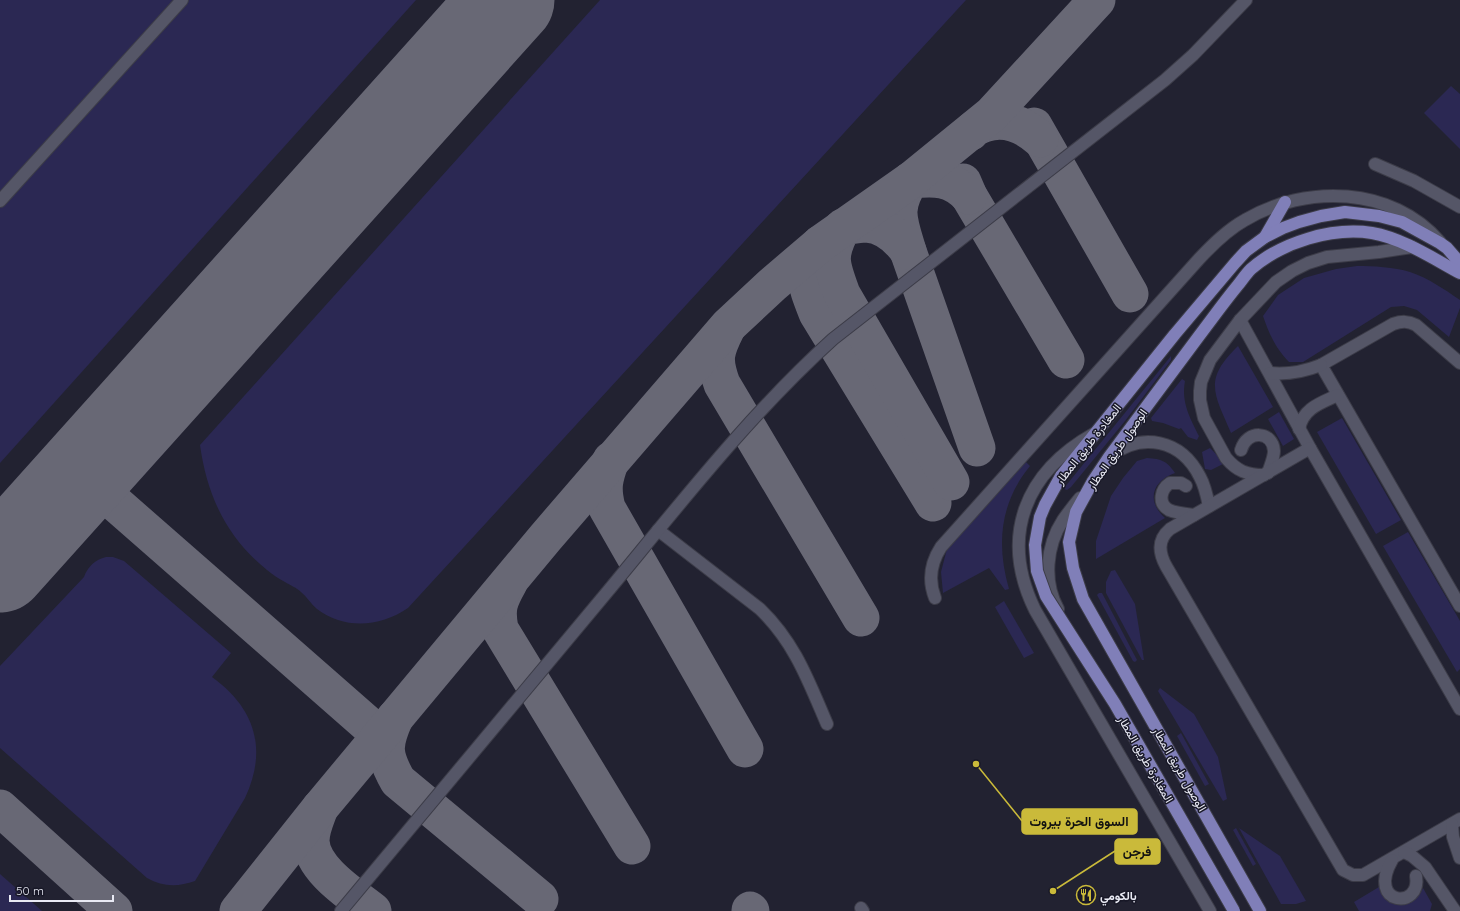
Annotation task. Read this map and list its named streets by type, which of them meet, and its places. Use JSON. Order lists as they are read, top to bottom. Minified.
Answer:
{"streets":{"main road":["المغادرة طريق المطار","الوصول طريق المطار"]},"places":{"other":["السوق الحرة بيروت","فرجن"],"restaurant":["بالكومي"]},"scale_bar":"50 m"}
